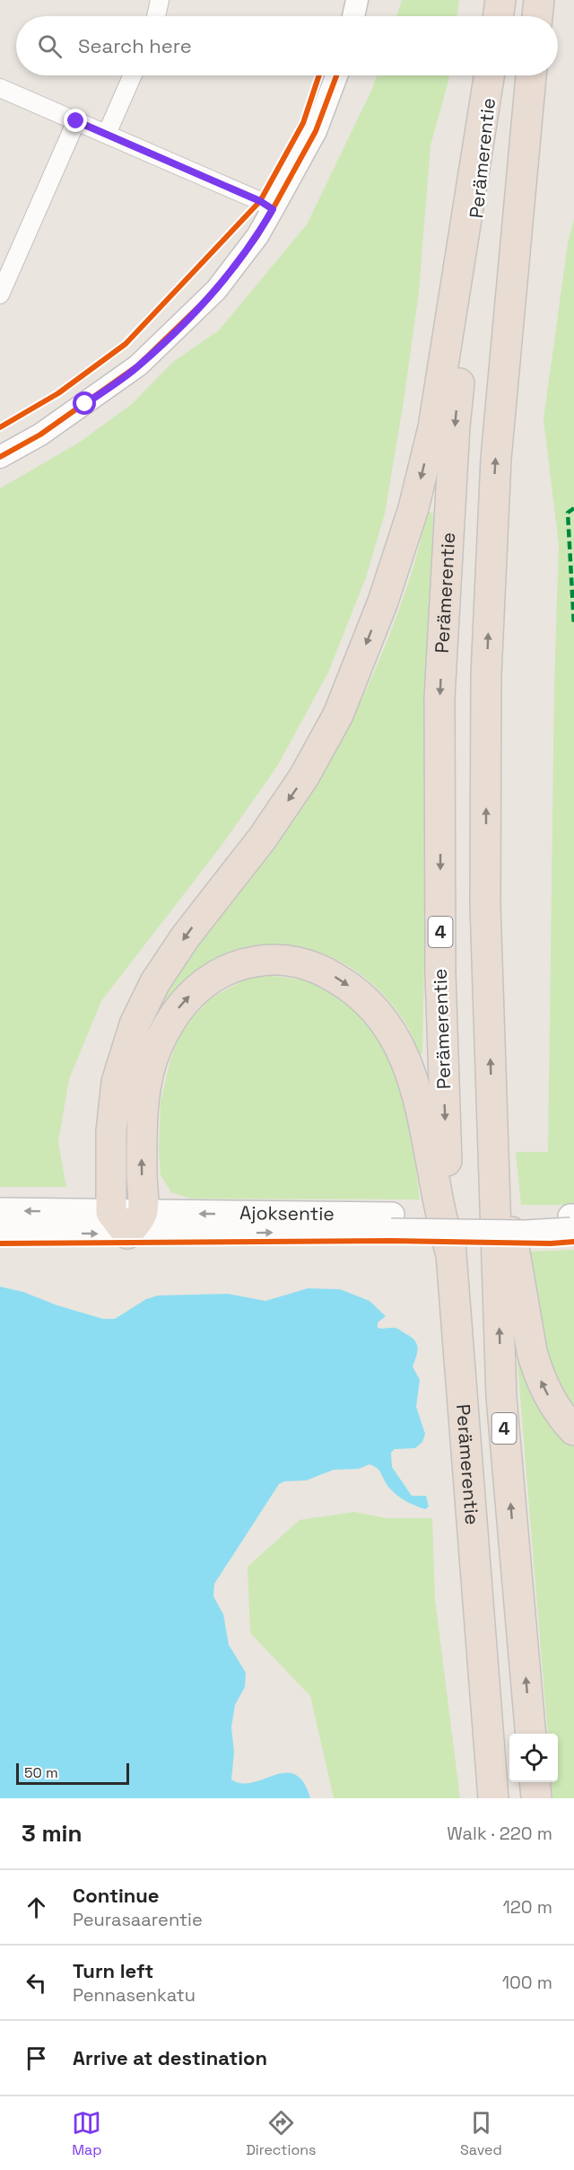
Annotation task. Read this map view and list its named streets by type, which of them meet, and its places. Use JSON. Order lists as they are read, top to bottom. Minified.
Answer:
{"streets":{"highway":["Perämerentie","4"],"main road":["Ajoksentie"]},"scale_bar":"50 m","page":{"search":"Search here","scale":"50 m","heading":["3 min","Walk · 220 m"],"list":[["Continue","Peurasaarentie","120 m"],["Turn left","Pennasenkatu","100 m"],"Arrive at destination"],"nav":["Map","Directions","Saved"]}}
